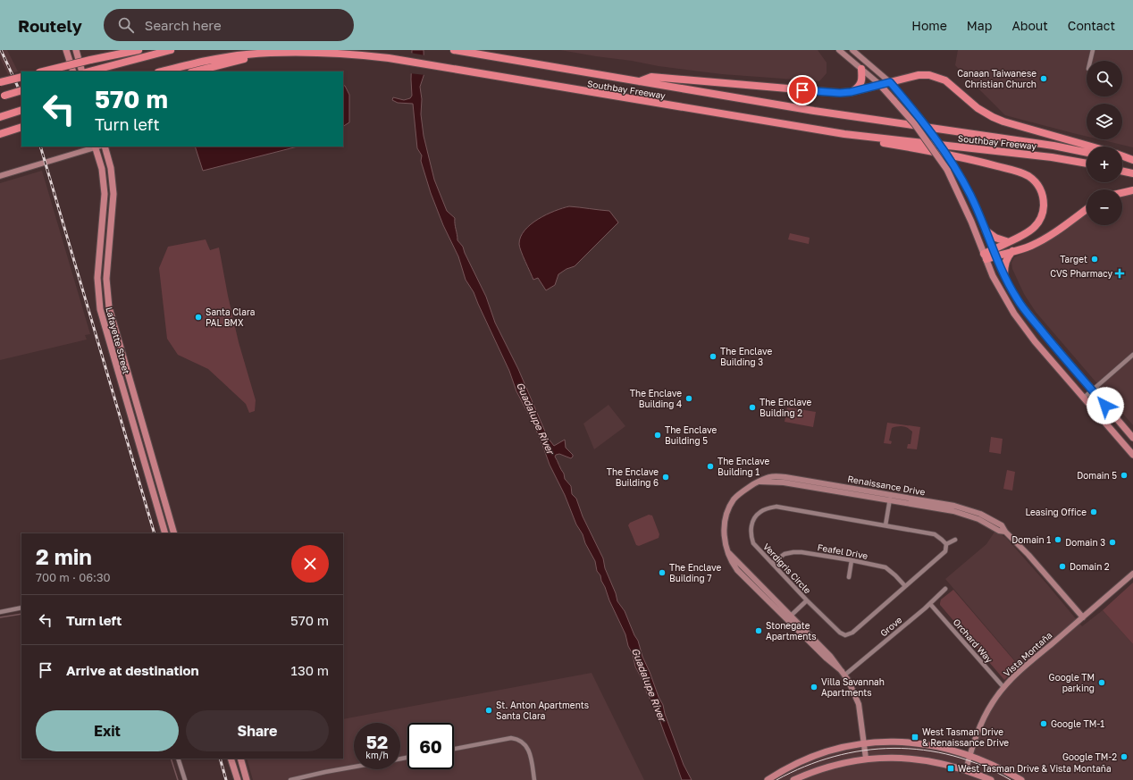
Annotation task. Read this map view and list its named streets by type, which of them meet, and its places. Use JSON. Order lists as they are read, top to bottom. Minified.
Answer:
{"streets":{"highway":["Southbay Freeway"],"main road":["Lafayette Street"],"street":["Renaissance Drive","Feafel Drive","Verdigris Circle","Grove","Orchard Way","Vista Montaña"]},"crossings":[["Renaissance Drive","Grove"],["Renaissance Drive","Vista Montaña"],["Feafel Drive","Verdigris Circle"],["Grove","Orchard Way"],["Orchard Way","Vista Montaña"]],"water":["Guadalupe River"],"places":{"other":["Canaan Taiwanese Christian Church","Target","Santa Clara PAL BMX","The Enclave Building 3","The Enclave Building 4","The Enclave Building 2","The Enclave Building 5","The Enclave Building 1","Domain 5","The Enclave Building 6","Leasing Office","Domain 1","Domain 3","Domain 2","The Enclave Building 7","Stonegate Apartments","Google TM parking","Villa Savannah Apartments","St. Anton Apartments Santa Clara","Google TM-1","Google TM-2"],"health":["CVS Pharmacy"],"transit":["West Tasman Drive & Renaissance Drive","West Tasman Drive & Vista Montaña"]},"page":{"header":"Routely","search":"Search here","nav":["Home","Map","About","Contact"],"map_buttons":["+","−"],"turn":["570 m","Turn left"],"heading":["2 min","700 m · 06:30"],"list":[{"name":"Turn left","value":"570 m"},{"name":"Arrive at destination","value":"130 m"}],"buttons":["Exit","Share"],"speed":"52 km/h","limit":"60"}}
